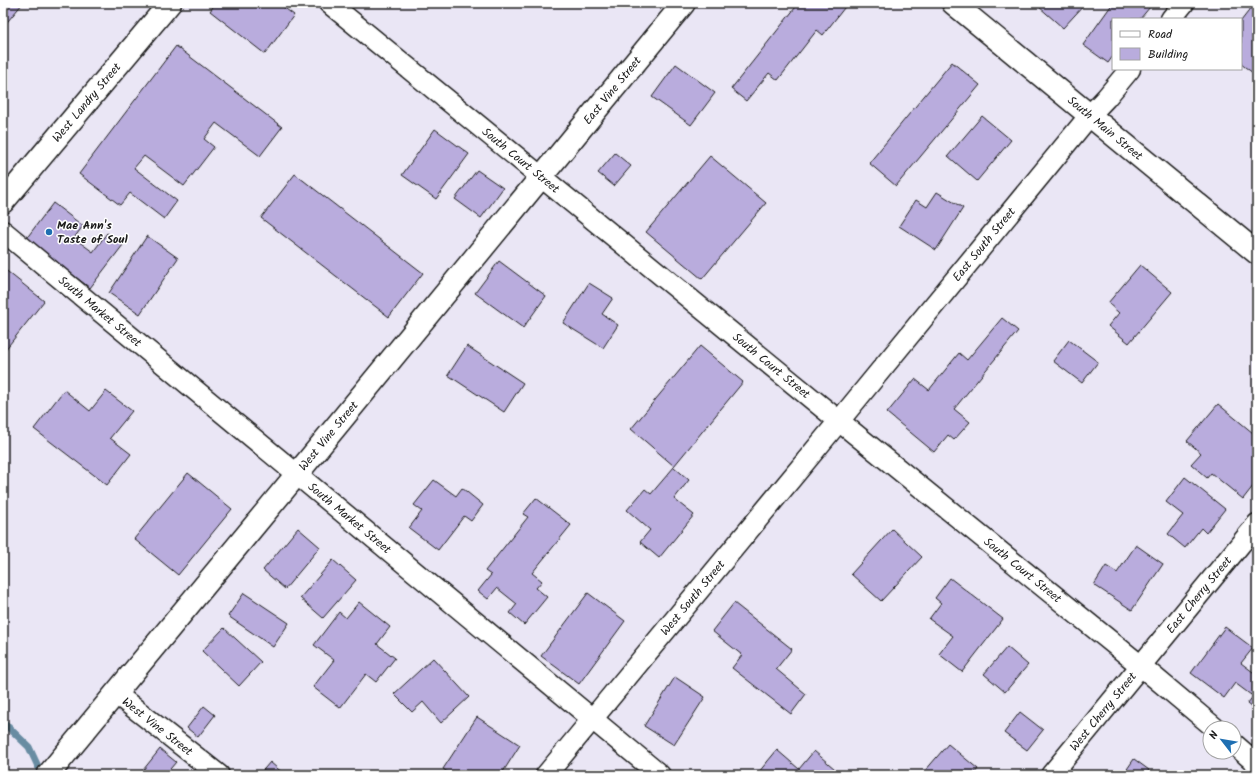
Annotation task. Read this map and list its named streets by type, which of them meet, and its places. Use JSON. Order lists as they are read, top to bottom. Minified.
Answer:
{"streets":{"main road":["East Vine Street","West Landry Street","South Main Street","West Vine Street"],"street":["South Court Street","East South Street","South Market Street","East Cherry Street","West South Street","West Cherry Street"]},"crossings":[["East Vine Street","South Court Street"],["East Vine Street","West Vine Street"],["South Main Street","East South Street"],["South Court Street","East South Street"],["South Court Street","West Vine Street"],["South Court Street","East Cherry Street"],["South Court Street","West South Street"],["South Court Street","West Cherry Street"],["East South Street","West South Street"],["South Market Street","West Vine Street"],["South Market Street","West South Street"],["East Cherry Street","West Cherry Street"]],"places":["Mae Ann's Taste of Soul"],"legend":["Road","Building"],"north":"top left"}
